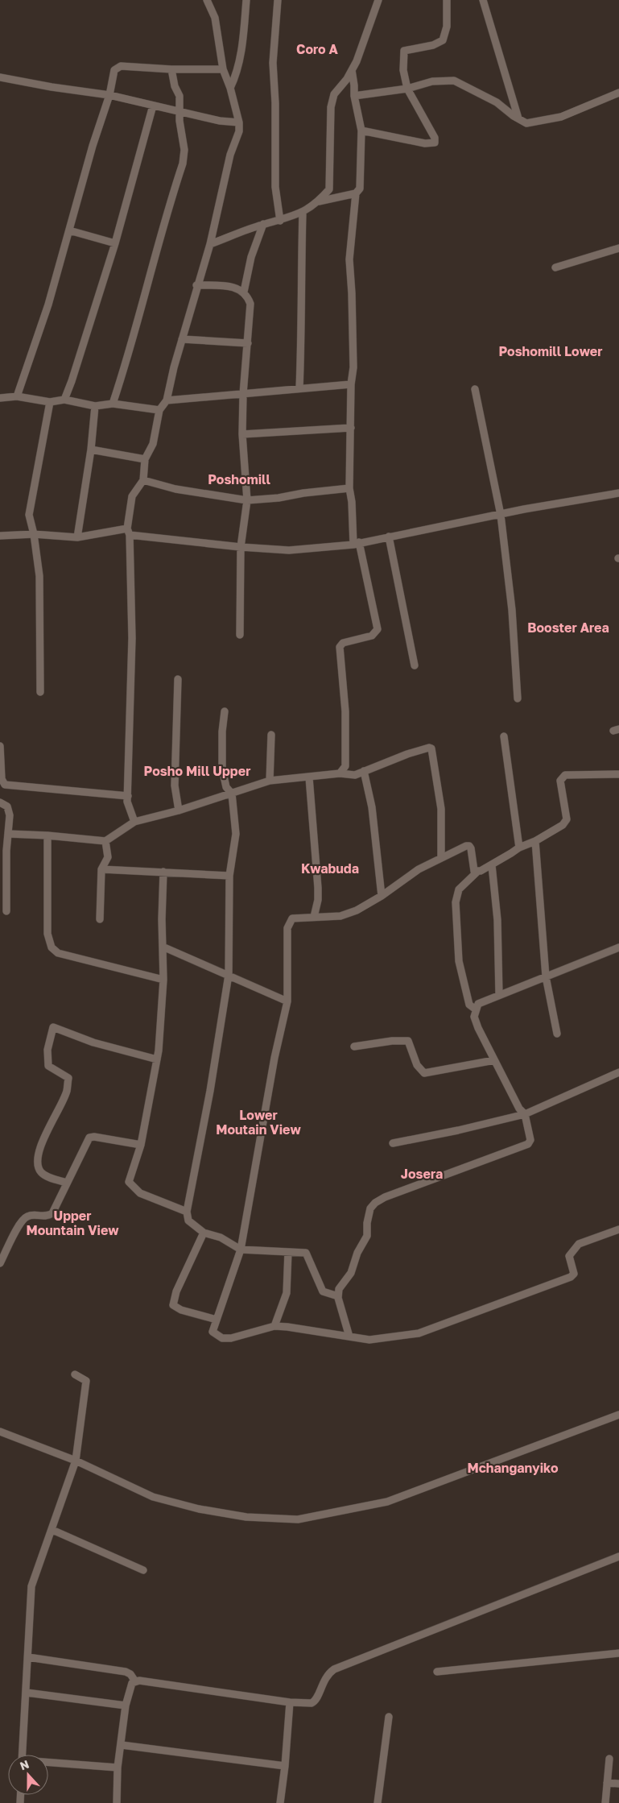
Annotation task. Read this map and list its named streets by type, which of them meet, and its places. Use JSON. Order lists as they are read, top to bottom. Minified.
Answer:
{"districts":["Coro A","Poshomill Lower","Poshomill","Booster Area","Posho Mill Upper","Kwabuda","Lower Moutain View","Josera","Upper Mountain View","Mchanganyiko"],"north":"top"}
